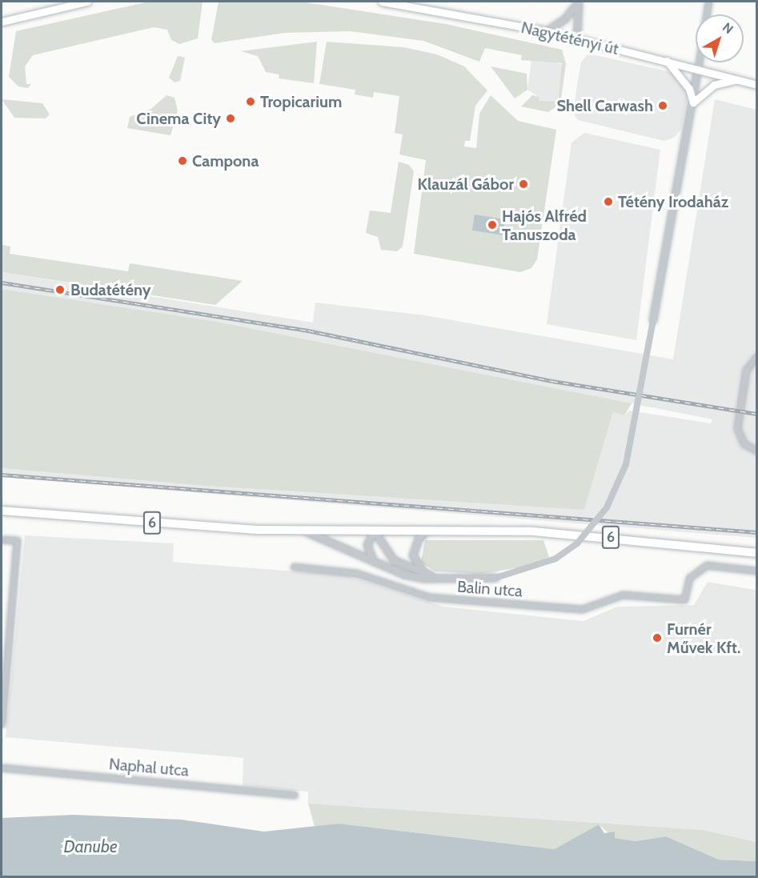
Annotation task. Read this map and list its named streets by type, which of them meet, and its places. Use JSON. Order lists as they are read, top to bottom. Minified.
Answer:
{"streets":{"main road":["Nagytétényi út","6"],"street":["Balin utca","Naphal utca"]},"water":["Danube"],"places":["Tropicarium","Shell Carwash","Cinema City","Campona","Klauzál Gábor","Tétény Irodaház","Hajós Alfréd Tanuszoda","Budatétény","Furnér Művek Kft."],"north":"top right"}
